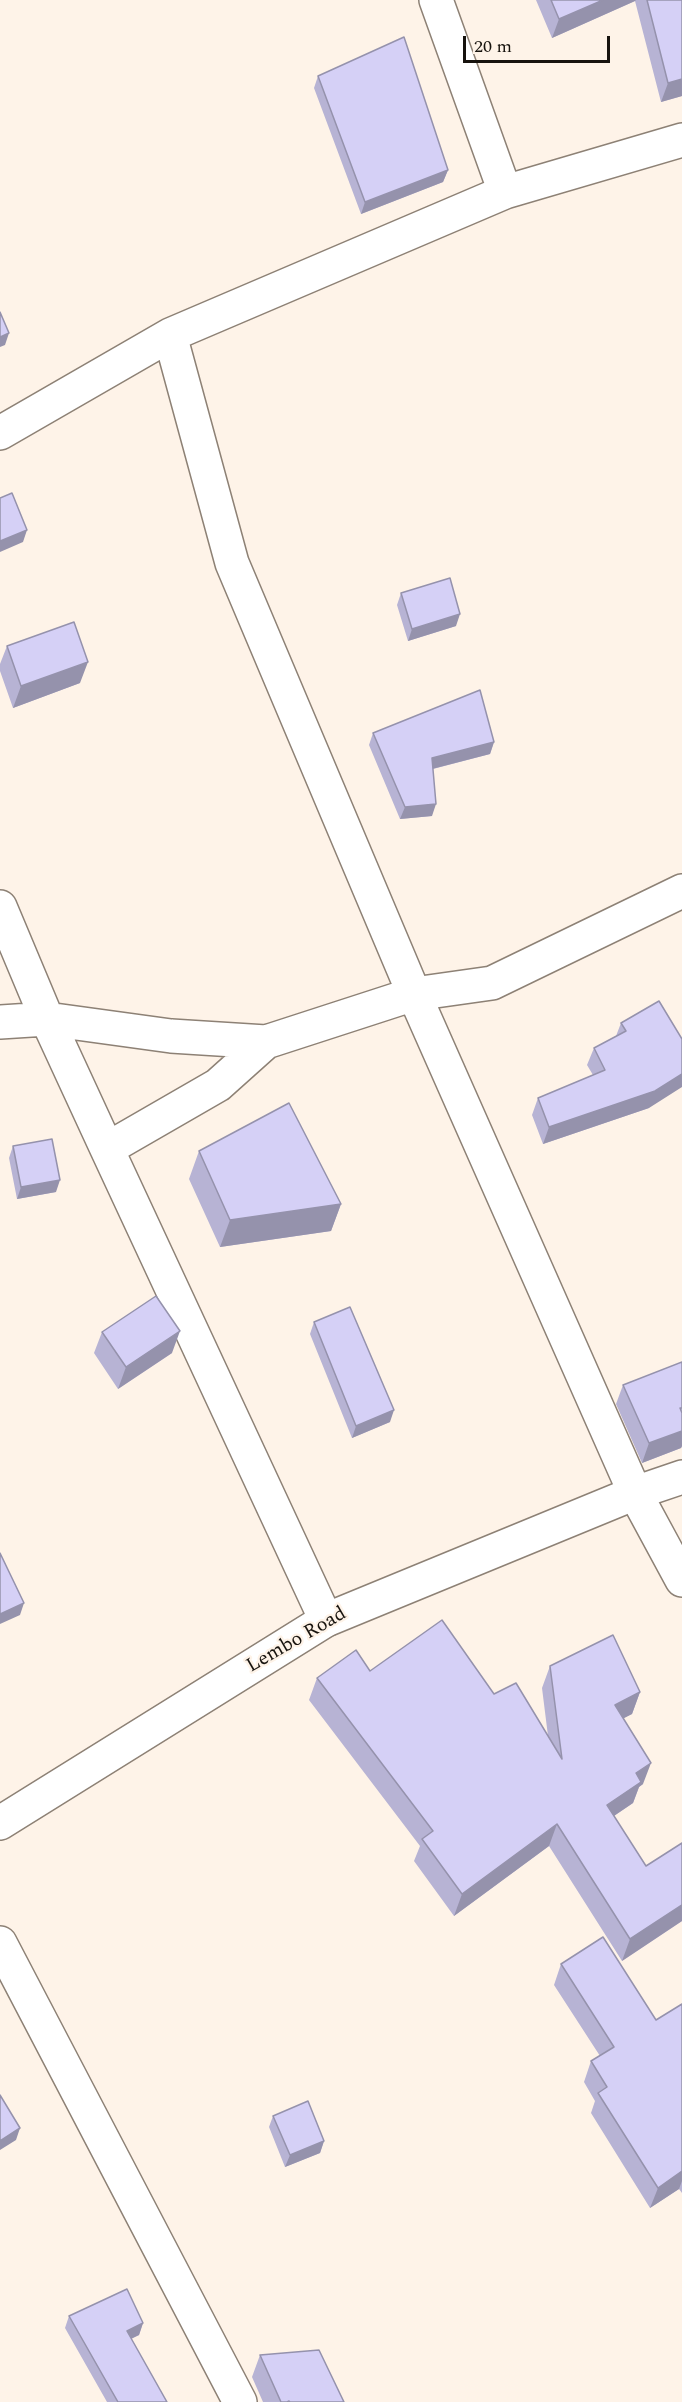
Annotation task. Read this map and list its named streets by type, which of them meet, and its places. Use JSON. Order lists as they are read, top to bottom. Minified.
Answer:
{"streets":{"street":["Lembo Road"]},"scale_bar":"20 m"}
